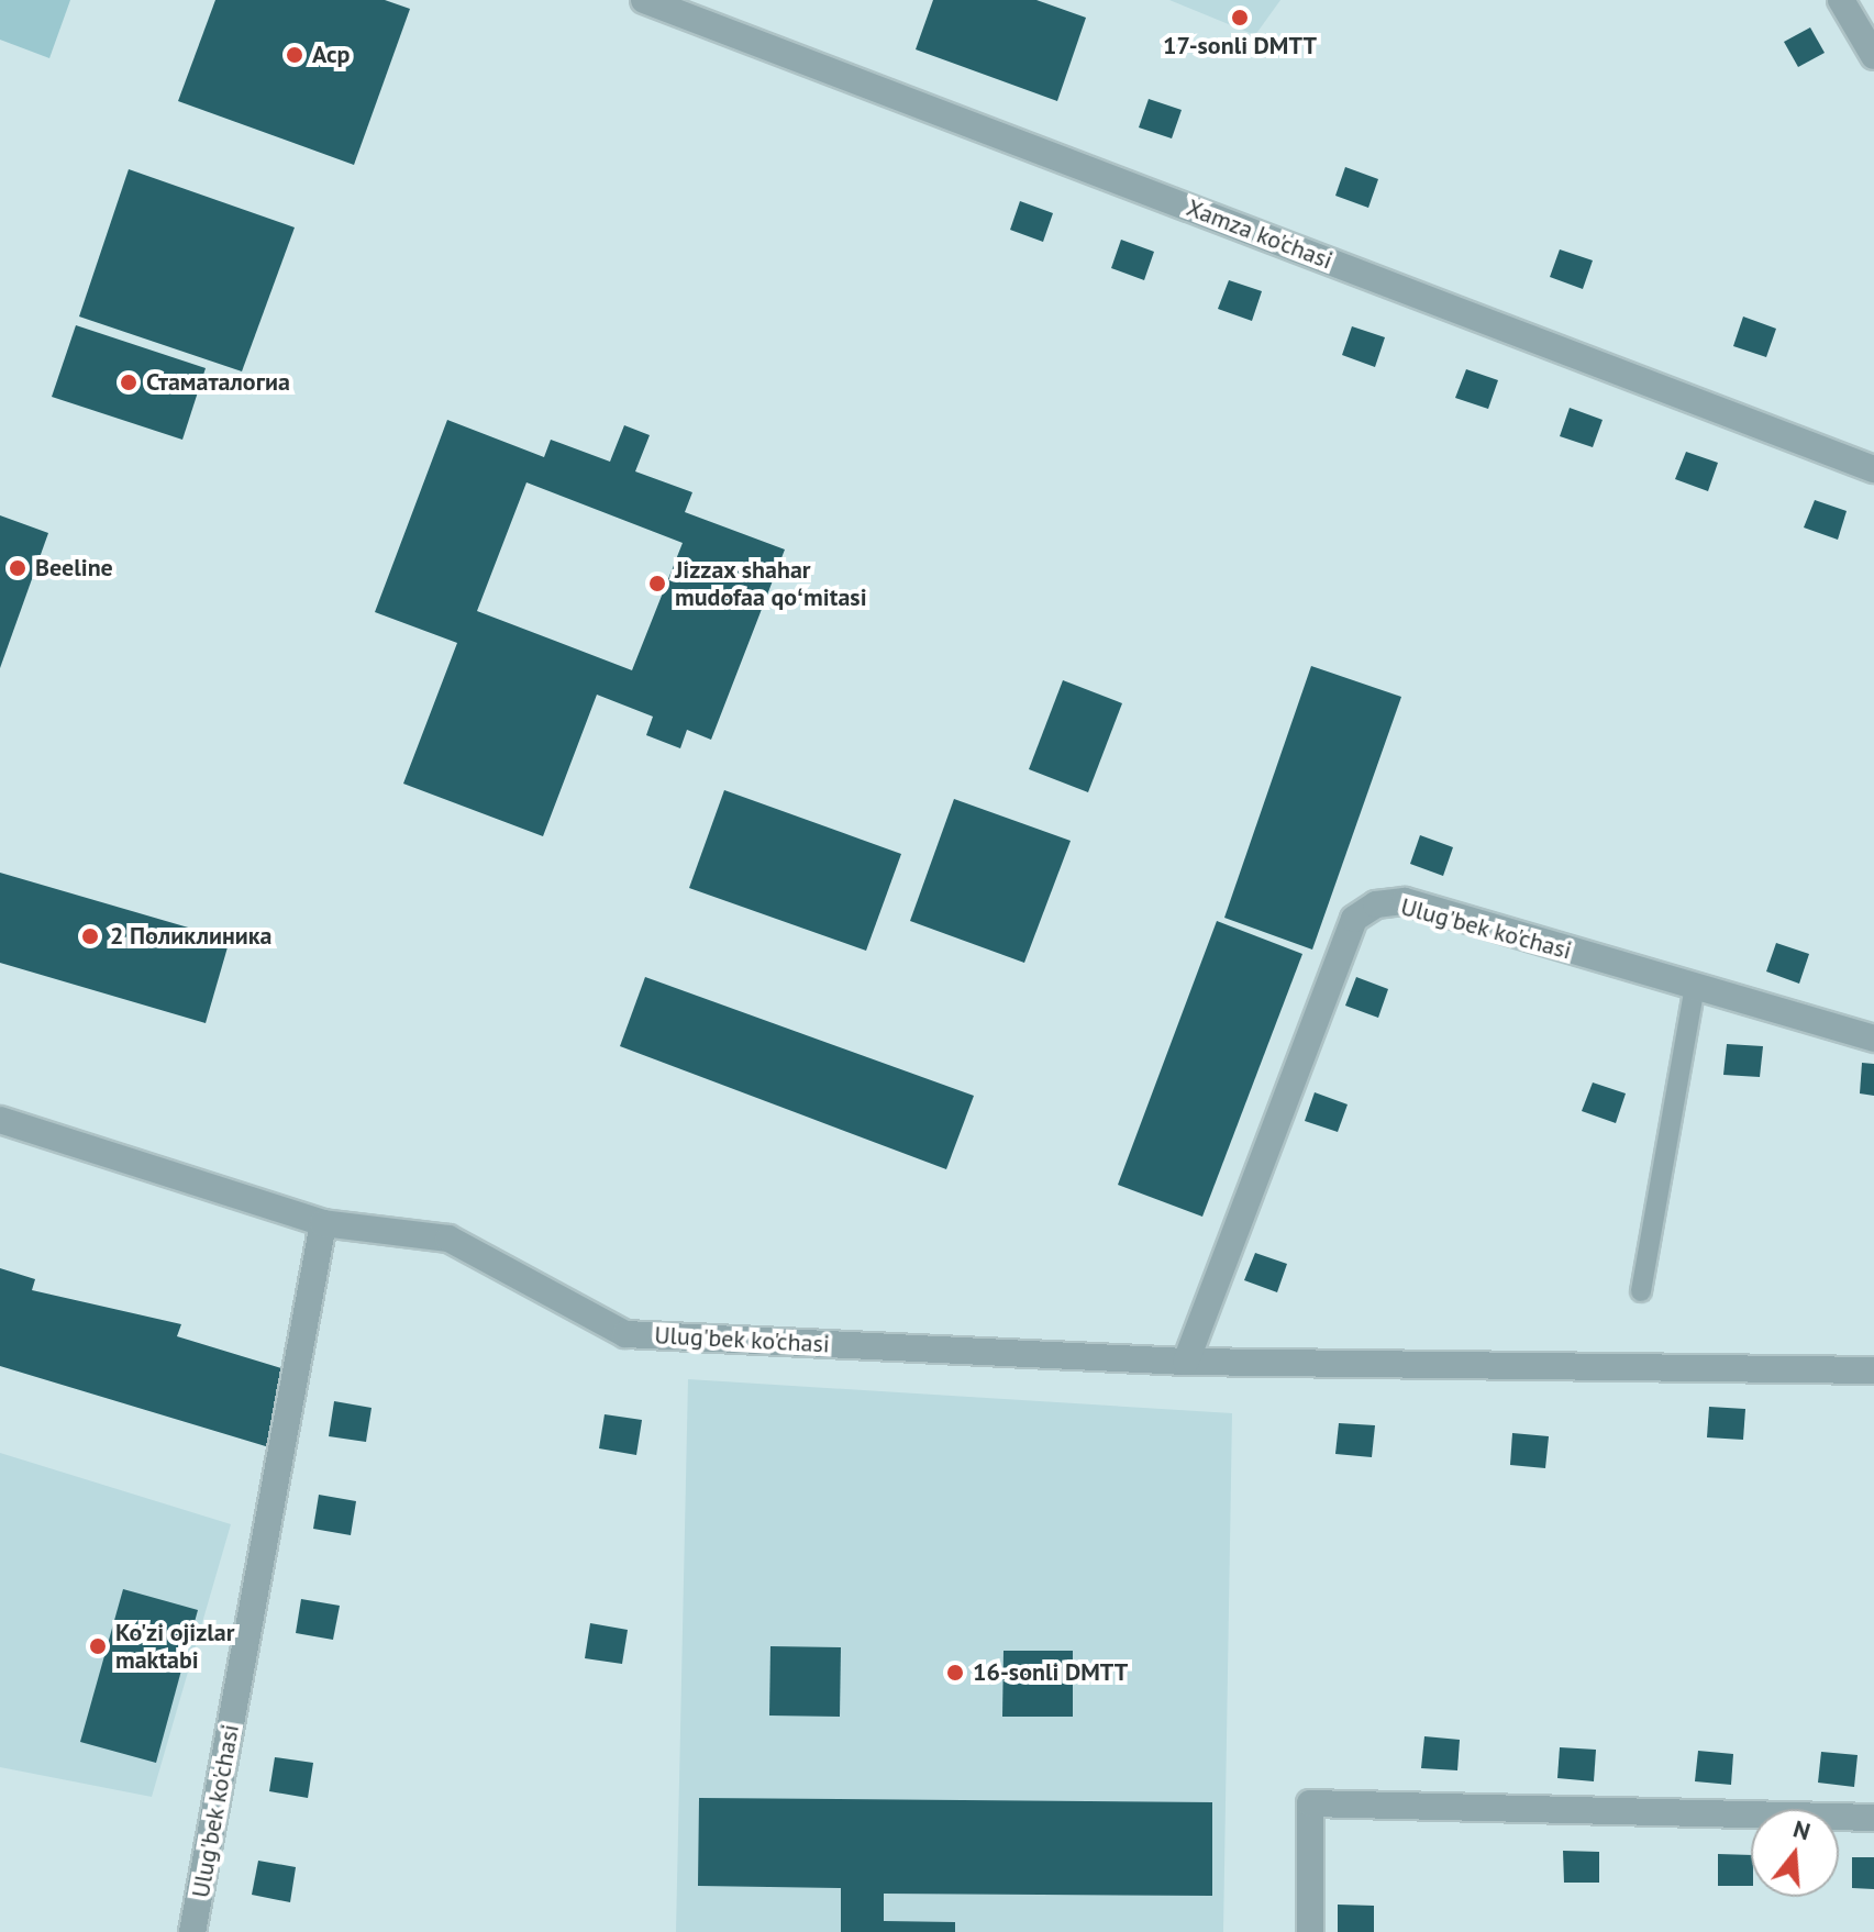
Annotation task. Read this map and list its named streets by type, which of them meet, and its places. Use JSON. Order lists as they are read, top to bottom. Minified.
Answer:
{"streets":{"street":["Xamza ko'chasi","Ulug'bek ko'chasi"]},"places":["17-sonli DMTT","Аср","Стаматалогиа","Beeline","Jizzax shahar mudofaa qoʻmitasi","2 Поликлиника","Ko'zi ojizlar maktabi","16-sonli DMTT"],"north":"top"}
